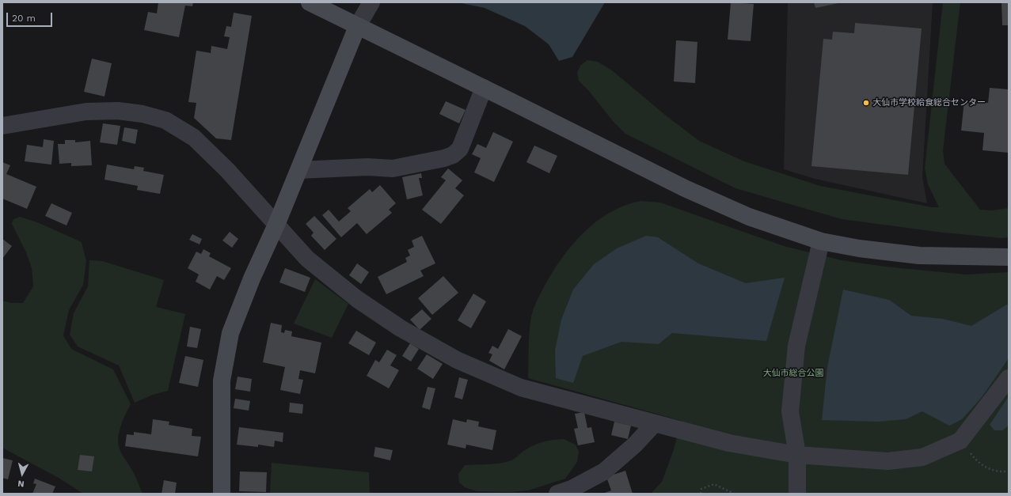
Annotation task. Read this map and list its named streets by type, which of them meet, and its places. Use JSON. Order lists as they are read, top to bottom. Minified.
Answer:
{"parks":["大仙市総合公園"],"places":["大仙市学校給食総合センター"],"scale_bar":"20 m","north":"bottom"}
